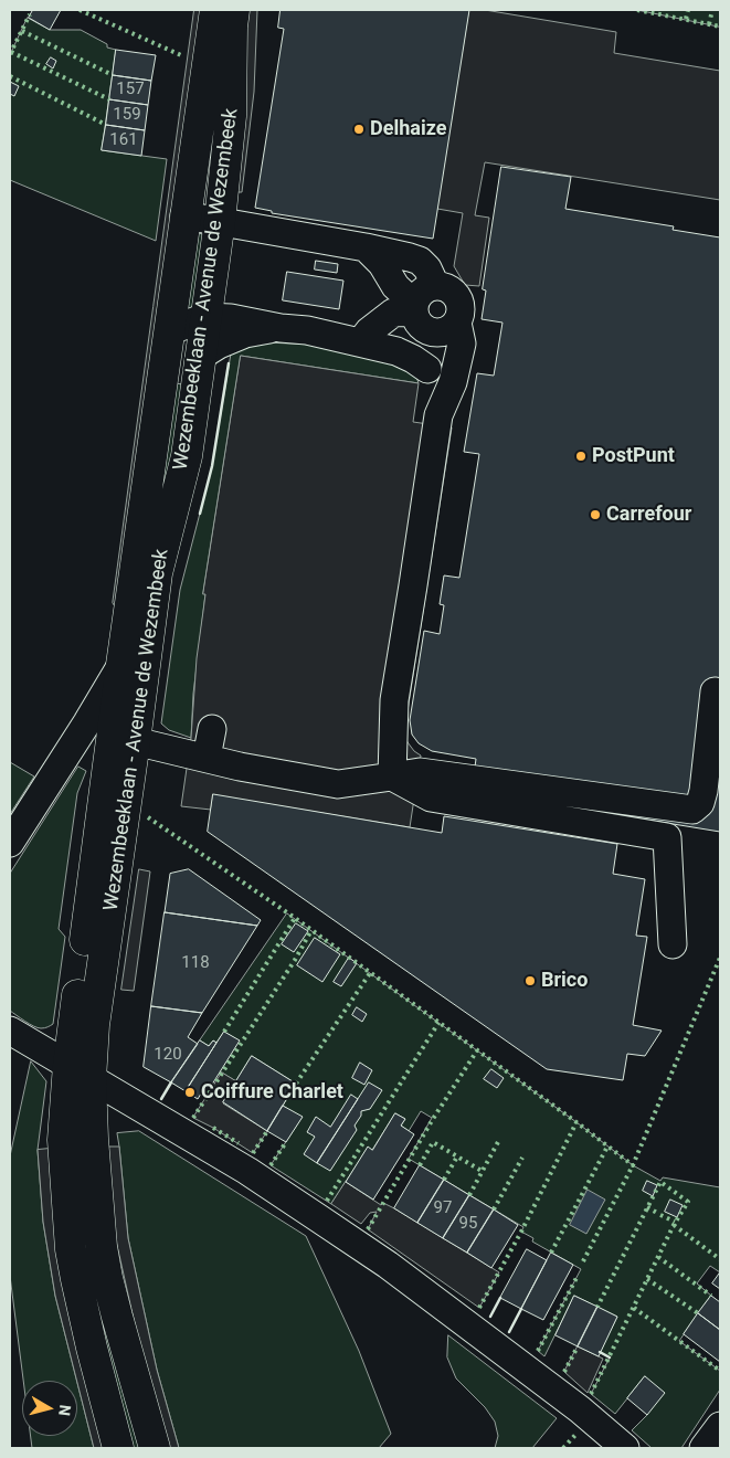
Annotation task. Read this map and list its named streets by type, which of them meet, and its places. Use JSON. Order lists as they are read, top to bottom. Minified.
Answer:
{"streets":{"main road":["Wezembeeklaan - Avenue de Wezembeek"]},"places":["Delhaize","PostPunt","Carrefour","Brico","Coiffure Charlet"],"house_numbers":["157","159","161","118","120","97","95"],"north":"right"}
